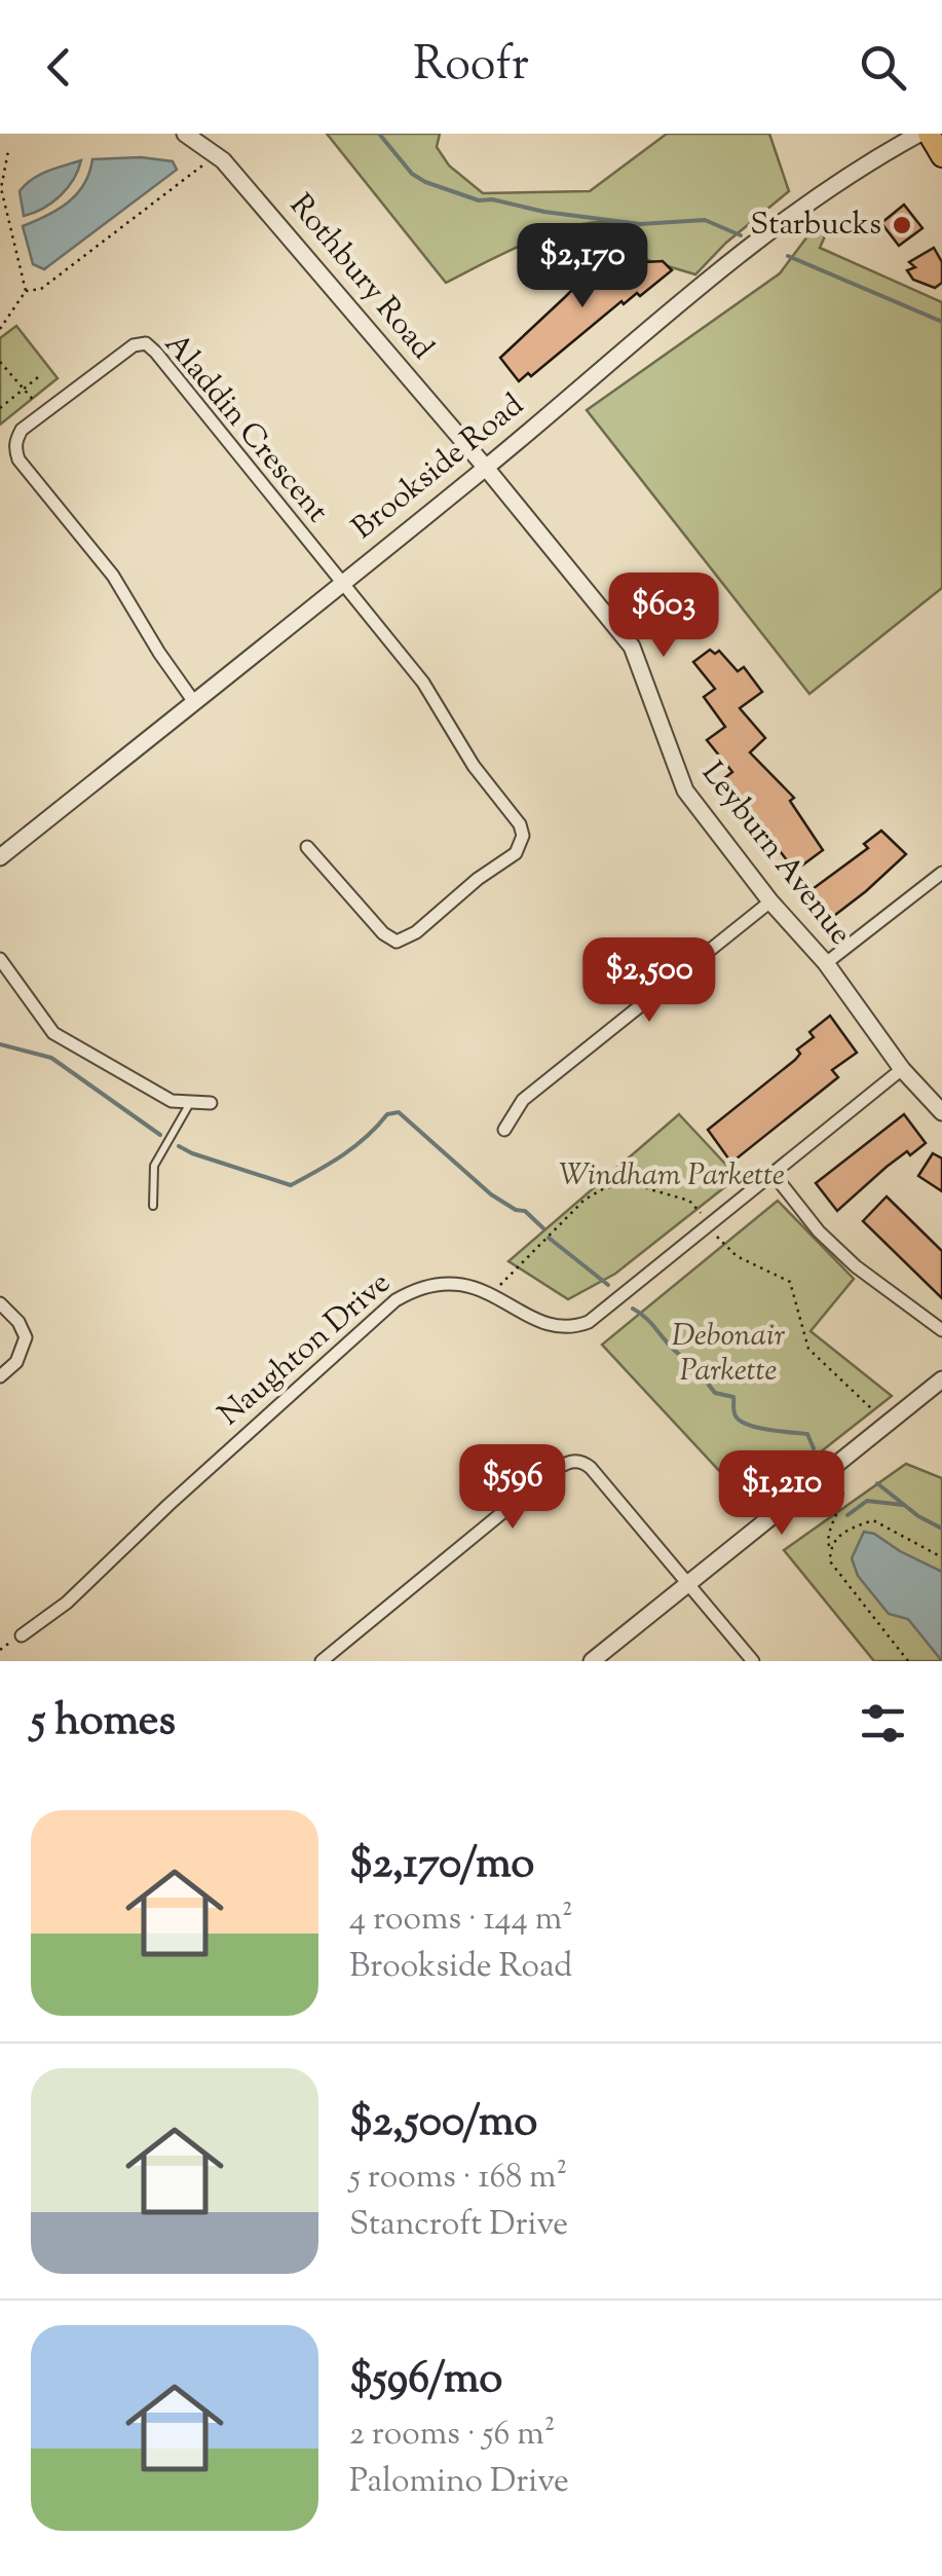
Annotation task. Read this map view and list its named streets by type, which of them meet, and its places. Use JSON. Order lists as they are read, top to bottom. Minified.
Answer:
{"streets":{"street":["Rothbury Road","Aladdin Crescent","Brookside Road","Leyburn Avenue","Naughton Drive"]},"crossings":[["Rothbury Road","Brookside Road"],["Rothbury Road","Leyburn Avenue"],["Aladdin Crescent","Brookside Road"],["Brookside Road","Leyburn Avenue"],["Leyburn Avenue","Naughton Drive"]],"parks":["Windham Parkette","Debonair Parkette"],"places":["Starbucks"],"page":{"header":"Roofr","price":["$2,170","$603","$2,500","$596","$1,210"],"heading":"5 homes","list":[{"name":"$2,170/mo","note":"4 rooms · 144 m² · Brookside Road"},{"name":"$2,500/mo","note":"5 rooms · 168 m² · Stancroft Drive"},{"name":"$596/mo","note":"2 rooms · 56 m² · Palomino Drive"}]}}
